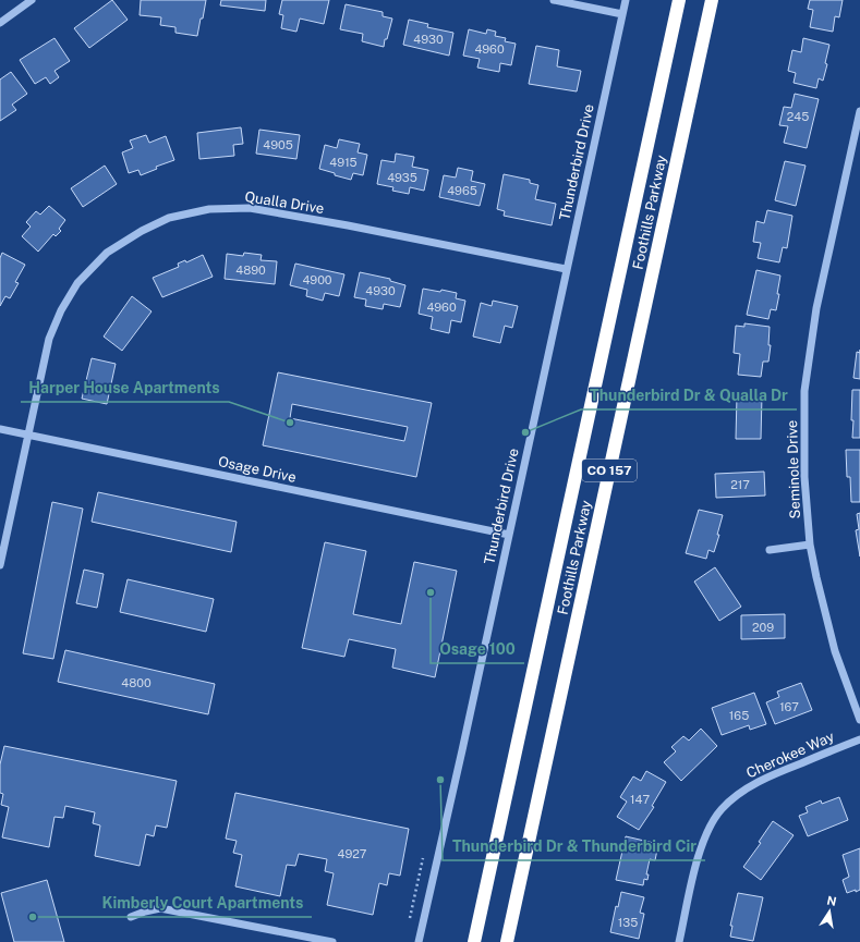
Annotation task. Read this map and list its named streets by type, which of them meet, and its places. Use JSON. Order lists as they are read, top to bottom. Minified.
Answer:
{"streets":{"highway":["Foothills Parkway","CO 157"],"street":["Thunderbird Drive","Qualla Drive","Osage Drive","Seminole Drive","Cherokee Way"]},"crossings":[["Thunderbird Drive","Qualla Drive"],["Thunderbird Drive","Osage Drive"],["Qualla Drive","Osage Drive"]],"places":["Harper House Apartments","Thunderbird Dr & Qualla Dr","Osage 100","Thunderbird Dr & Thunderbird Cir","Kimberly Court Apartments"],"house_numbers":["4930","4960","245","4905","4915","4935","4965","4890","4900","4930","4960","217","209","4800","167","165","147","4927","135"],"north":"top"}
